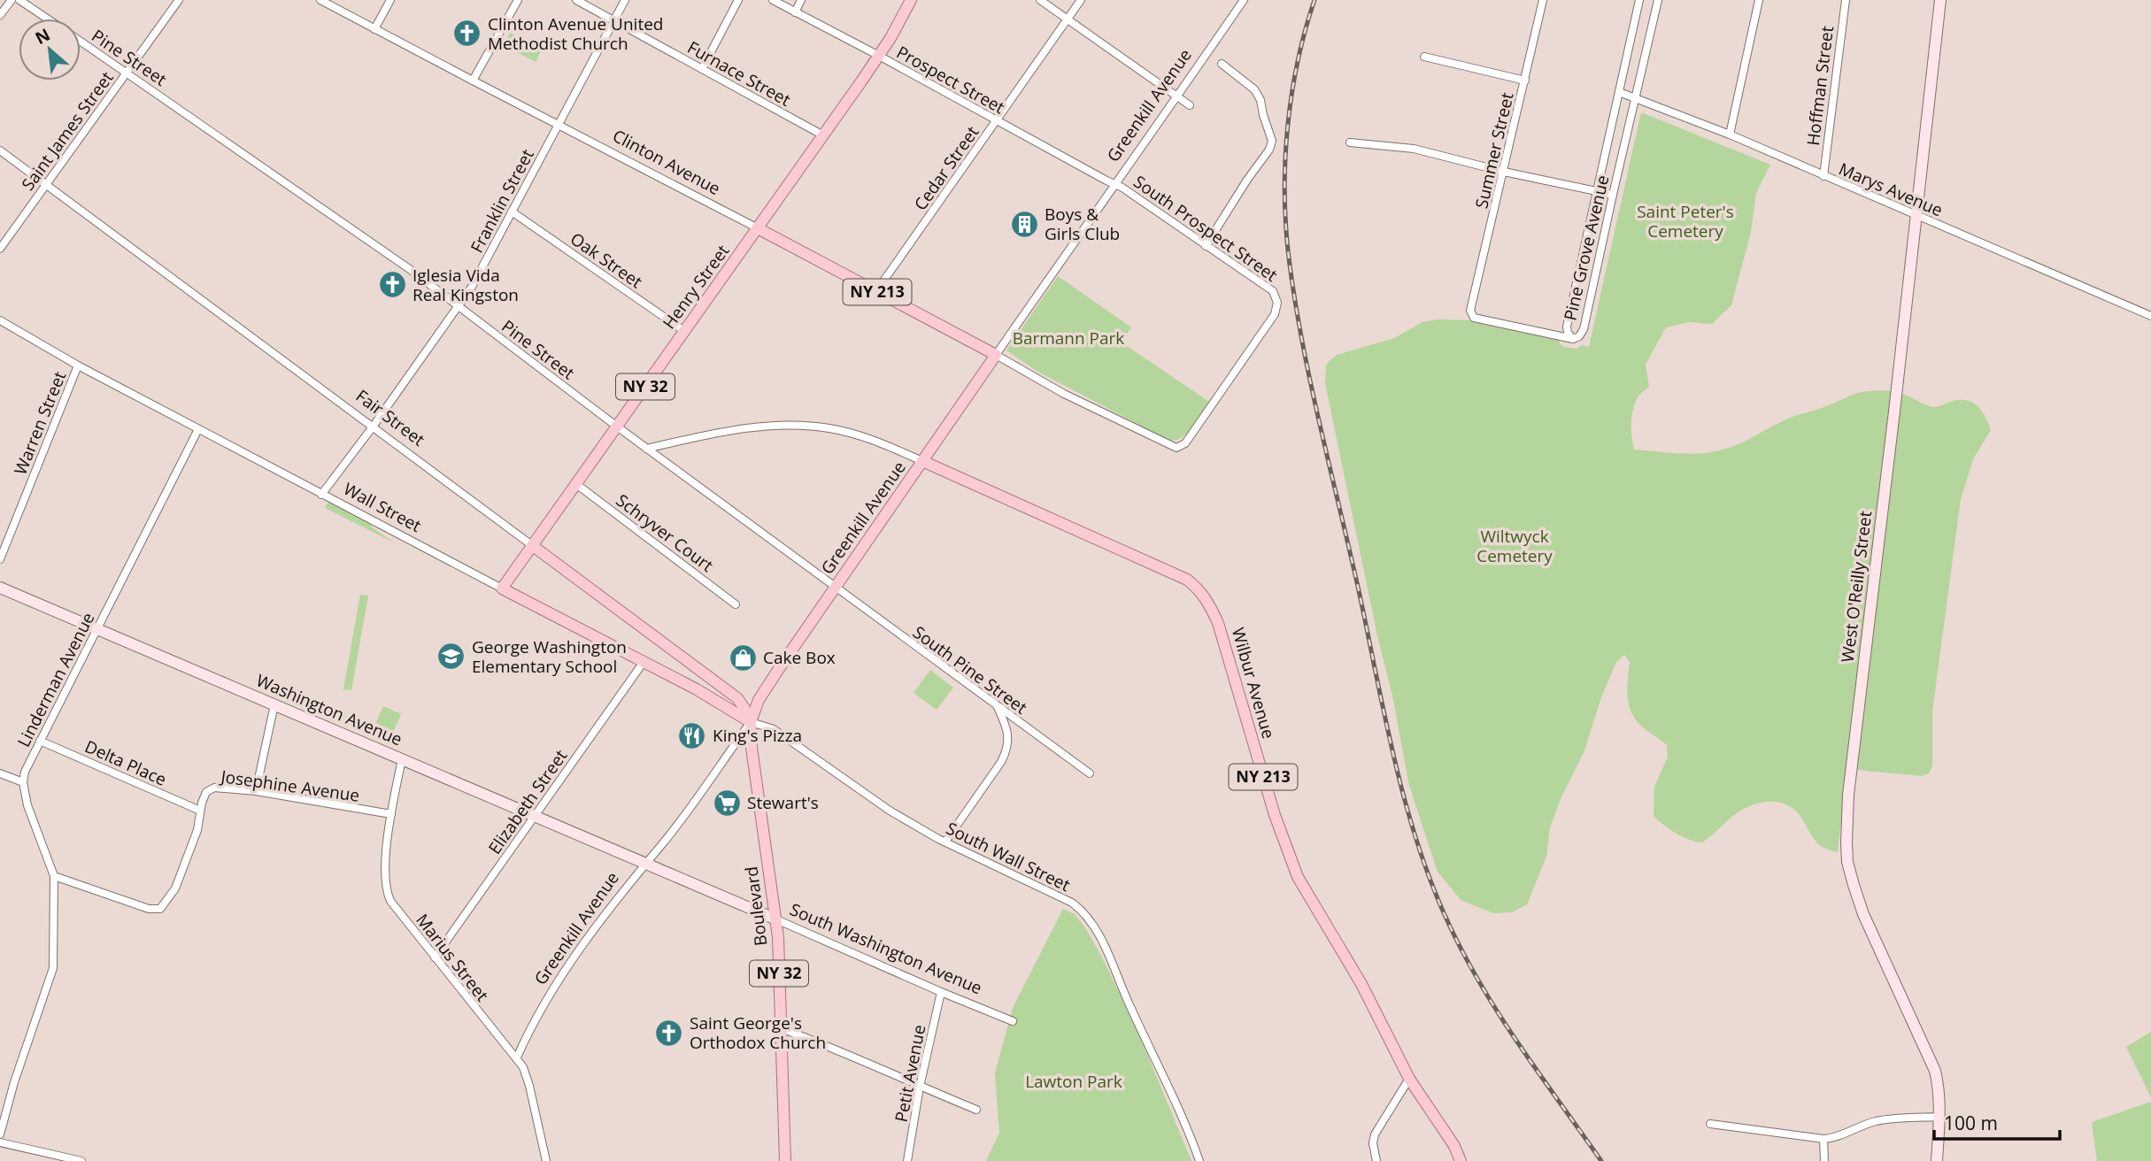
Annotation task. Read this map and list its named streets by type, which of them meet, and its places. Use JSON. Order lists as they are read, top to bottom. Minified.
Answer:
{"streets":{"main road":["Greenkill Avenue","Clinton Avenue","Henry Street","NY 213","NY 32","Fair Street","Wall Street","Wilbur Avenue","Boulevard"],"street":["Pine Street","Furnace Street","Prospect Street","Hoffman Street","Saint James Street","Summer Street","Cedar Street","Marys Avenue","Franklin Street","South Prospect Street","Pine Grove Avenue","Oak Street","Warren Street","Schryver Court","West O'Reilly Street","South Pine Street","Linderman Avenue","Washington Avenue","Delta Place","Josephine Avenue","Elizabeth Street","South Wall Street","South Washington Avenue","Marius Street","Petit Avenue"]},"crossings":[["Pine Street","Greenkill Avenue"],["Pine Street","Saint James Street"],["Pine Street","Franklin Street"],["Pine Street","Henry Street"],["Pine Street","South Pine Street"],["Furnace Street","Franklin Street"],["Furnace Street","Henry Street"],["Prospect Street","Greenkill Avenue"],["Prospect Street","Cedar Street"],["Prospect Street","South Prospect Street"],["Prospect Street","Henry Street"],["Hoffman Street","Marys Avenue"],["Greenkill Avenue","Clinton Avenue"],["Greenkill Avenue","South Prospect Street"],["Greenkill Avenue","Fair Street"],["Greenkill Avenue","Wall Street"],["Greenkill Avenue","South Pine Street"],["Greenkill Avenue","Wilbur Avenue"],["Greenkill Avenue","Washington Avenue"],["Greenkill Avenue","South Wall Street"],["Greenkill Avenue","Boulevard"],["Greenkill Avenue","South Washington Avenue"],["Greenkill Avenue","Marius Street"],["Saint James Street","Fair Street"],["Summer Street","Pine Grove Avenue"],["Clinton Avenue","Cedar Street"],["Clinton Avenue","Franklin Street"],["Clinton Avenue","South Prospect Street"],["Clinton Avenue","Henry Street"],["Marys Avenue","Pine Grove Avenue"],["Marys Avenue","West O'Reilly Street"],["Franklin Street","Oak Street"],["Franklin Street","Fair Street"],["Franklin Street","Wall Street"],["Oak Street","Henry Street"],["Henry Street","Fair Street"],["Henry Street","Wall Street"],["Henry Street","Schryver Court"],["Fair Street","Wall Street"],["Fair Street","South Wall Street"],["Fair Street","Boulevard"],["Warren Street","Wall Street"],["Wall Street","Linderman Avenue"],["Wall Street","Elizabeth Street"],["Wall Street","South Wall Street"],["Wall Street","Boulevard"],["Linderman Avenue","Washington Avenue"],["Linderman Avenue","Delta Place"],["Washington Avenue","Elizabeth Street"],["Washington Avenue","South Washington Avenue"],["Washington Avenue","Marius Street"],["Delta Place","Josephine Avenue"],["Josephine Avenue","Marius Street"],["Elizabeth Street","Marius Street"],["South Wall Street","Boulevard"],["Boulevard","South Washington Avenue"],["South Washington Avenue","Petit Avenue"]],"parks":["Saint Peter's Cemetery","Barmann Park","Wiltwyck Cemetery","Lawton Park"],"places":{"church":["Clinton Avenue United Methodist Church","Iglesia Vida Real Kingston","Saint George's Orthodox Church"],"building":["Boys & Girls Club"],"school or university":["George Washington Elementary School"],"shop":["Cake Box"],"restaurant":["King's Pizza"],"supermarket":["Stewart's"]},"scale_bar":"100 m","north":"top left"}
